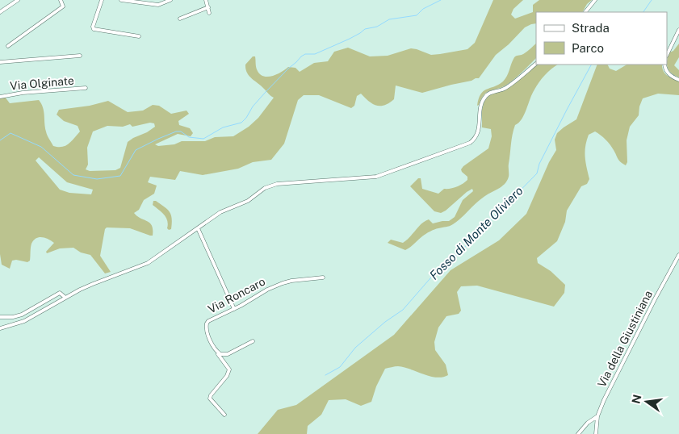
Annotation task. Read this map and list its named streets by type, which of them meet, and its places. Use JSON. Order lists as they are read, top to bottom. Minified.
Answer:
{"streets":{"street":["Via Olginate","Via Roncaro","Via della Giustiniana"]},"water":["Fosso di Monte Oliviero"],"legend":["Strada","Parco"],"north":"left"}
